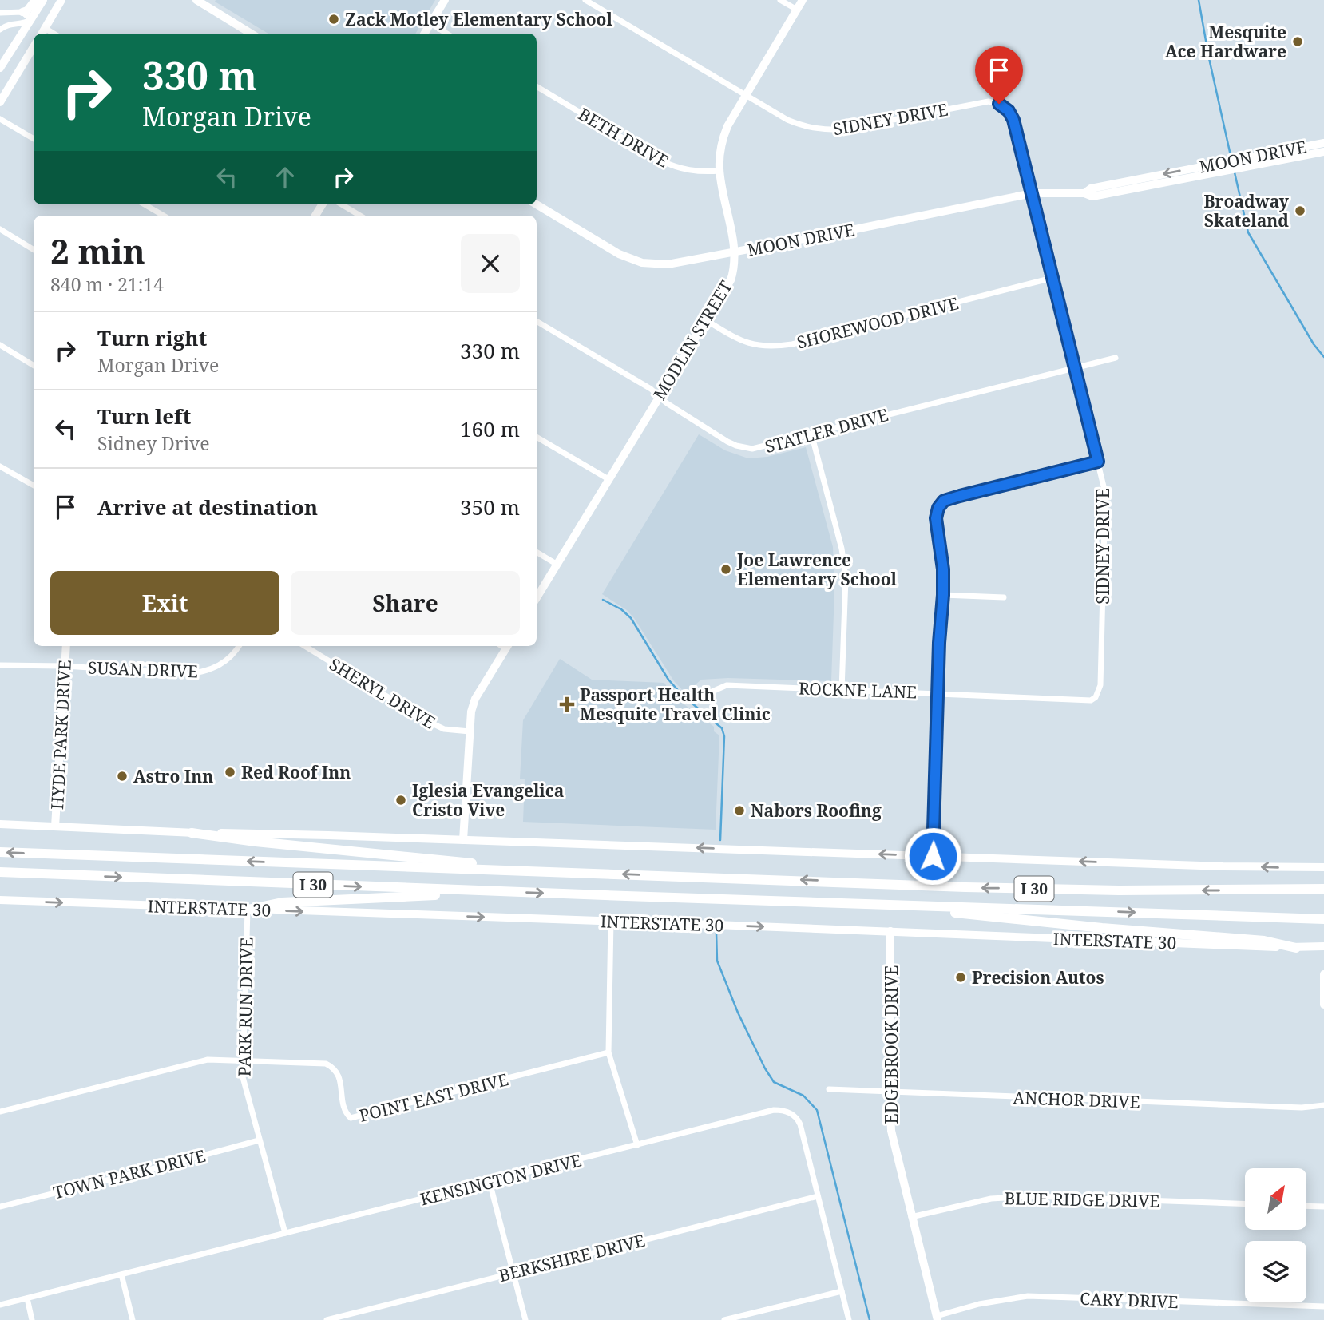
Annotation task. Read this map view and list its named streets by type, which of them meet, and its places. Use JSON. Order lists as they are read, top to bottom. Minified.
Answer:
{"streets":{"highway":["I 30"],"main road":["MOON DRIVE","MODLIN STREET","HYDE PARK DRIVE","INTERSTATE 30","EDGEBROOK DRIVE"],"street":["SIDNEY DRIVE","BETH DRIVE","SHOREWOOD DRIVE","STATLER DRIVE","SUSAN DRIVE","ROCKNE LANE","SHERYL DRIVE","PARK RUN DRIVE","POINT EAST DRIVE","ANCHOR DRIVE","TOWN PARK DRIVE","KENSINGTON DRIVE","BLUE RIDGE DRIVE","BERKSHIRE DRIVE","CARY DRIVE"]},"crossings":[["SIDNEY DRIVE","MOON DRIVE"],["SIDNEY DRIVE","SHOREWOOD DRIVE"],["SIDNEY DRIVE","MODLIN STREET"],["SIDNEY DRIVE","STATLER DRIVE"],["SIDNEY DRIVE","ROCKNE LANE"],["BETH DRIVE","MODLIN STREET"],["MOON DRIVE","MODLIN STREET"],["SHOREWOOD DRIVE","MODLIN STREET"],["MODLIN STREET","STATLER DRIVE"],["SUSAN DRIVE","HYDE PARK DRIVE"],["INTERSTATE 30","PARK RUN DRIVE"],["INTERSTATE 30","EDGEBROOK DRIVE"],["PARK RUN DRIVE","POINT EAST DRIVE"],["PARK RUN DRIVE","TOWN PARK DRIVE"],["PARK RUN DRIVE","KENSINGTON DRIVE"],["EDGEBROOK DRIVE","ANCHOR DRIVE"],["EDGEBROOK DRIVE","BLUE RIDGE DRIVE"],["EDGEBROOK DRIVE","CARY DRIVE"],["KENSINGTON DRIVE","BERKSHIRE DRIVE"]],"one_way":["INTERSTATE 30"],"places":{"other":["Zack Motley Elementary School","Mesquite Ace Hardware","Broadway Skateland","Joe Lawrence Elementary School","Red Roof Inn","Astro Inn","Iglesia Evangelica Cristo Vive","Nabors Roofing","Precision Autos"],"health":["Passport Health Mesquite Travel Clinic"]},"north":"top right","page":{"turn":["330 m","Morgan Drive"],"heading":["2 min","840 m · 21:14"],"list":[{"name":"Turn right","note":"Morgan Drive","value":"330 m"},{"name":"Turn left","note":"Sidney Drive","value":"160 m"},{"name":"Arrive at destination","value":"350 m"}],"buttons":["Exit","Share"]}}
